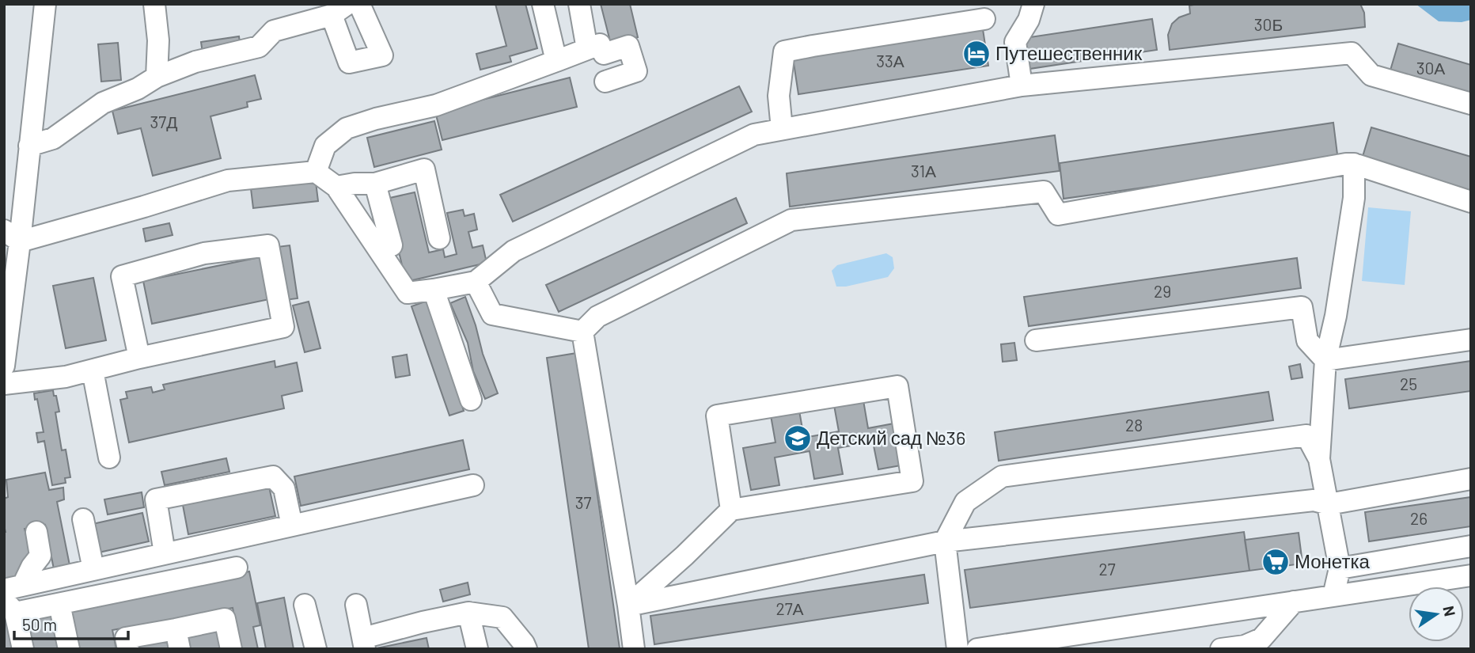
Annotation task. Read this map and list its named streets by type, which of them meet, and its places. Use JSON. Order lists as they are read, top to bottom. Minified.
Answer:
{"places":{"hotel":["Путешественник"],"school or university":["Детский сад №36"],"supermarket":["Монетка"]},"house_numbers":["30Б","33А","30А","37Д","31А","29","25","28","37","26","27","27А"],"scale_bar":"50 m","north":"right"}
